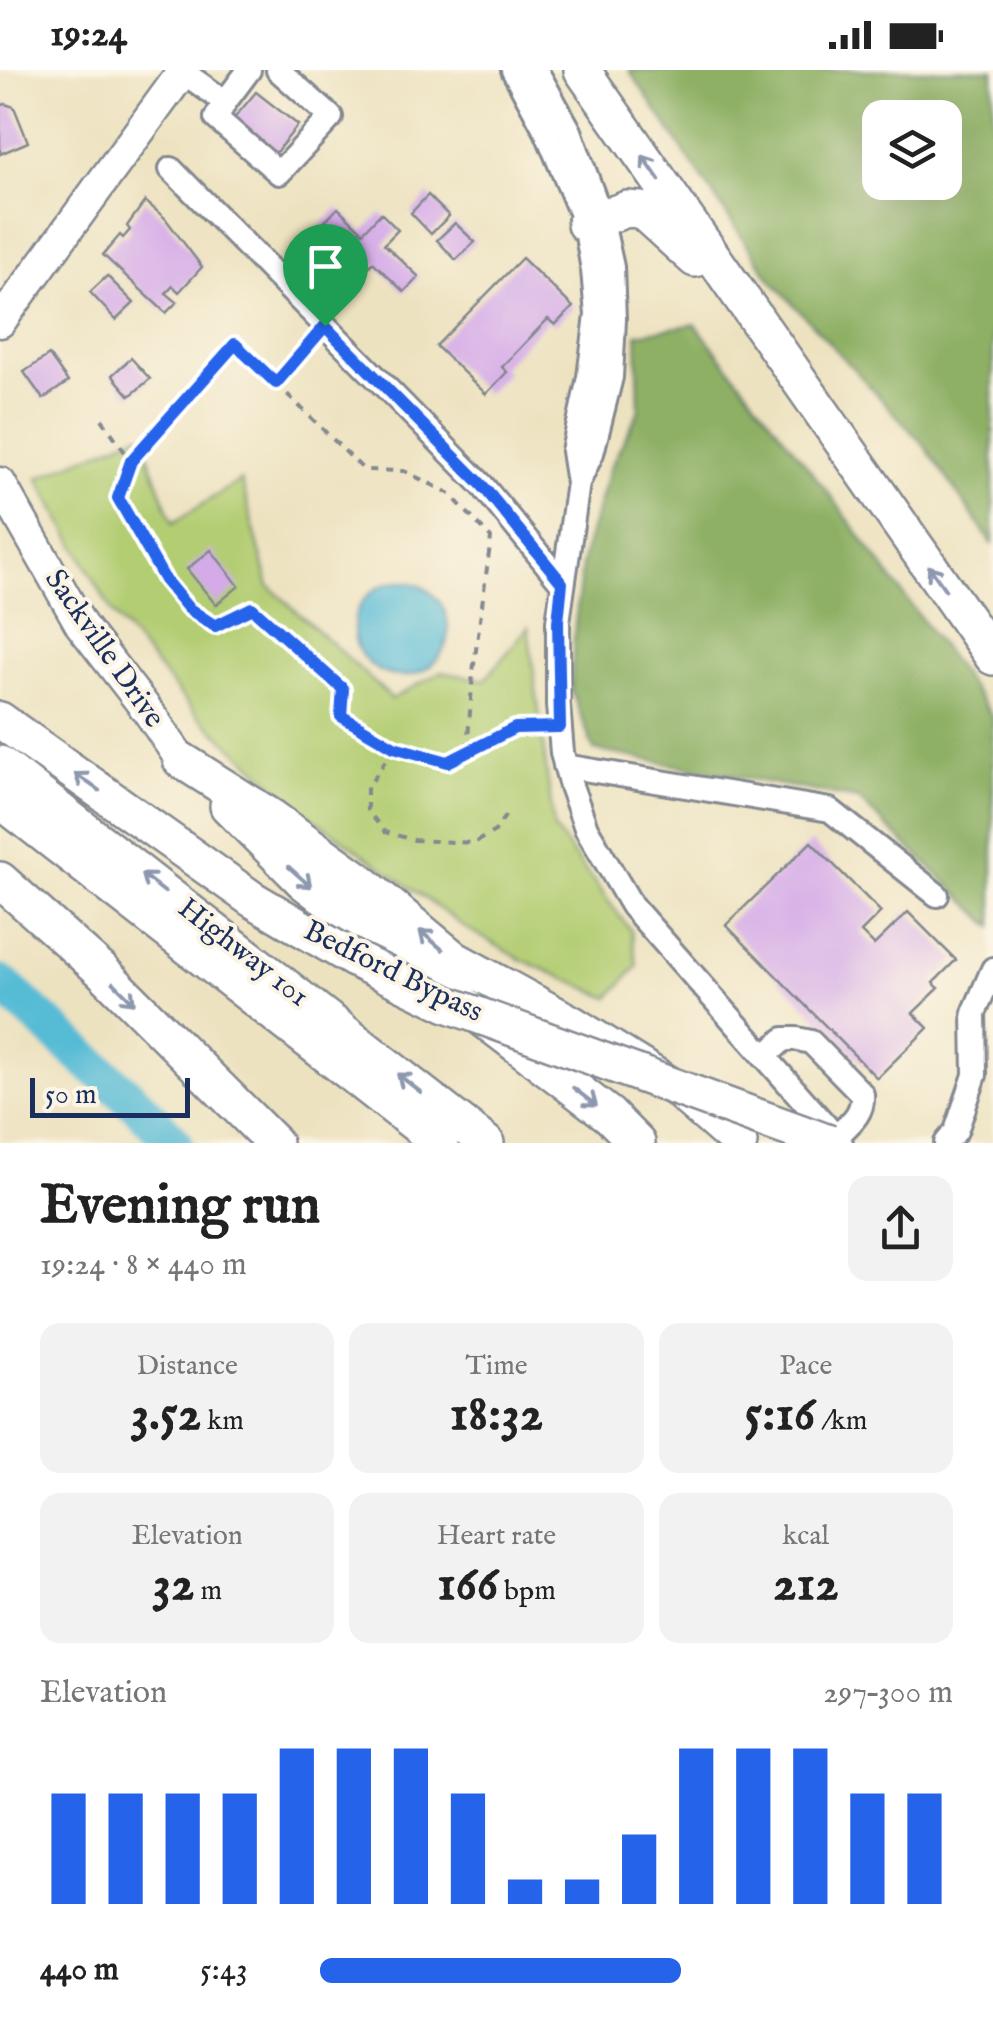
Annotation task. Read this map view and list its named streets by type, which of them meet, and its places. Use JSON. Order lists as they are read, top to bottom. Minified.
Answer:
{"streets":{"highway":["Highway 101","Bedford Bypass"],"main road":["Sackville Drive"]},"scale_bar":"50 m","page":{"status":"19:24","scale":"50 m","heading":["Evening run","19:24 · 8 × 440 m"],"stats":[["Distance","3.52 km"],["Time","18:32"],["Pace","5:16 /km"],["Elevation","32 m"],["Heart rate","166 bpm"],["kcal","212"]],"chart":["Elevation","297–300 m"],"list":[{"name":"440 m","note":"5:43"}]}}
